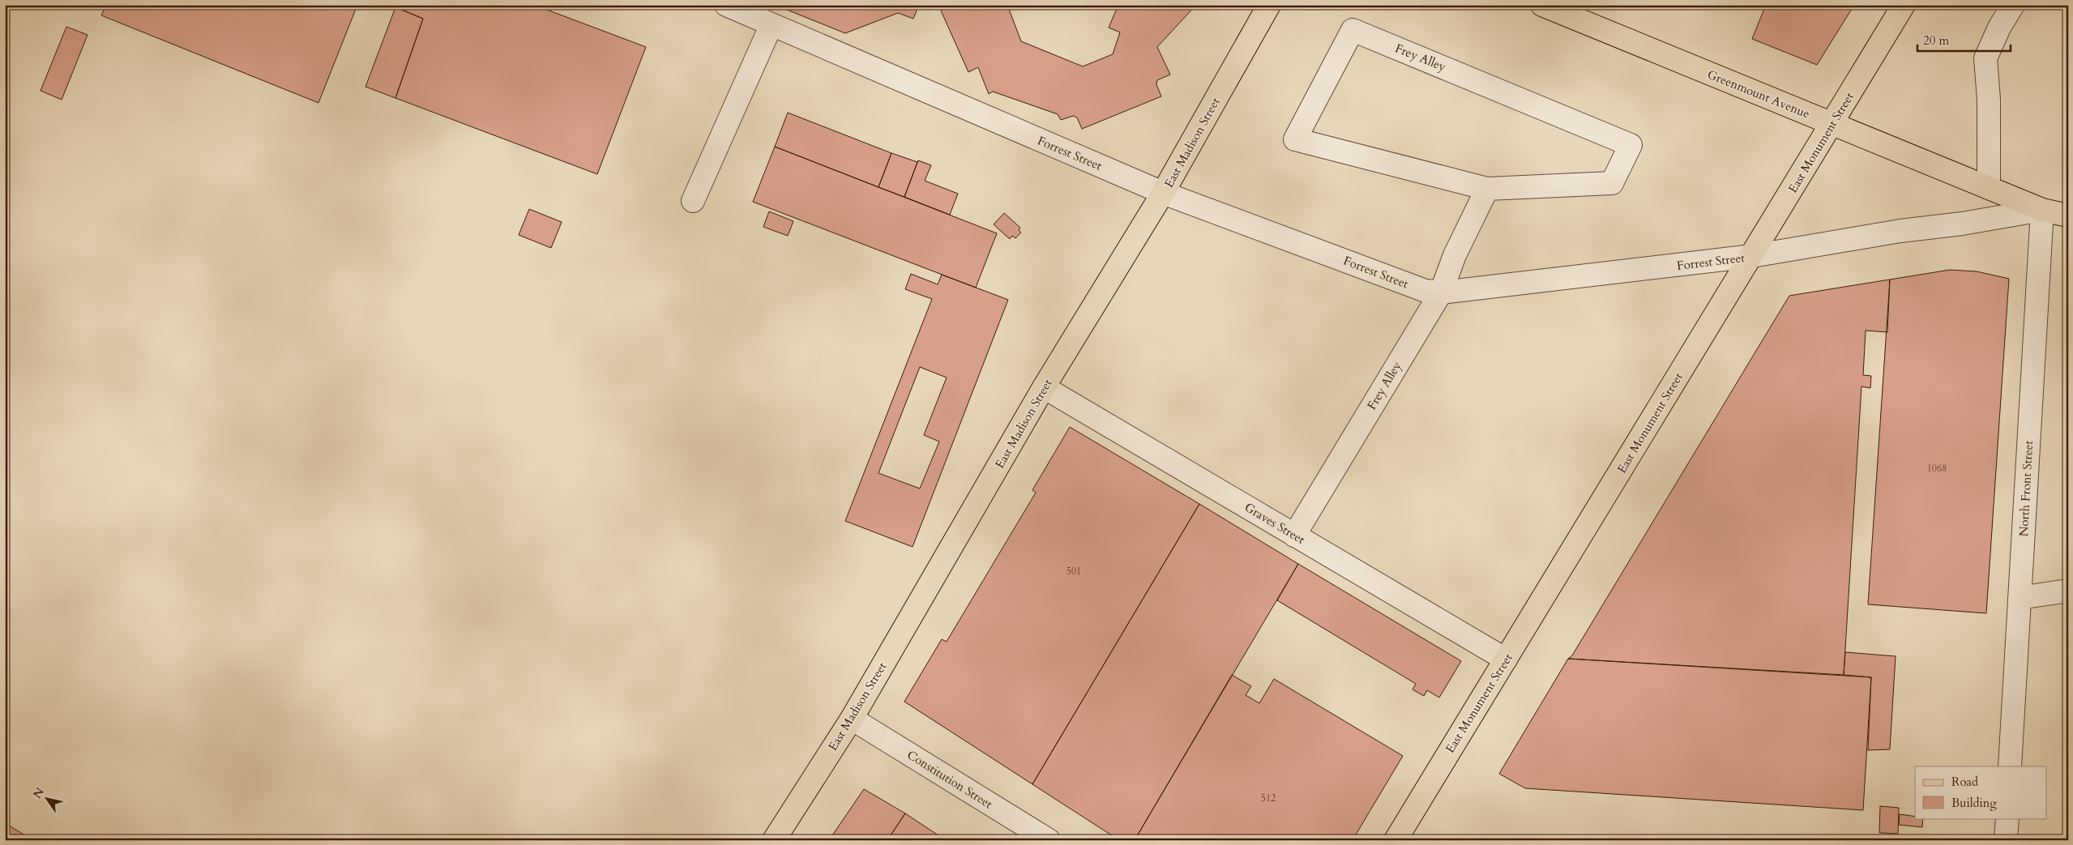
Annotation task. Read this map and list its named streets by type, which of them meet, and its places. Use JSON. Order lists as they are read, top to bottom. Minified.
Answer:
{"streets":{"main road":["Greenmount Avenue","East Madison Street","East Monument Street","Forrest Street"],"street":["Frey Alley","North Front Street","Graves Street","Constitution Street"]},"crossings":[["Frey Alley","Forrest Street"],["Frey Alley","Graves Street"],["Greenmount Avenue","East Monument Street"],["Greenmount Avenue","Forrest Street"],["Greenmount Avenue","North Front Street"],["East Madison Street","Forrest Street"],["East Madison Street","Graves Street"],["East Madison Street","Constitution Street"],["East Monument Street","Forrest Street"],["East Monument Street","Graves Street"],["Forrest Street","North Front Street"]],"house_numbers":["1068","501","512"],"legend":["Road","Building"],"scale_bar":"20 m","north":"top left"}
